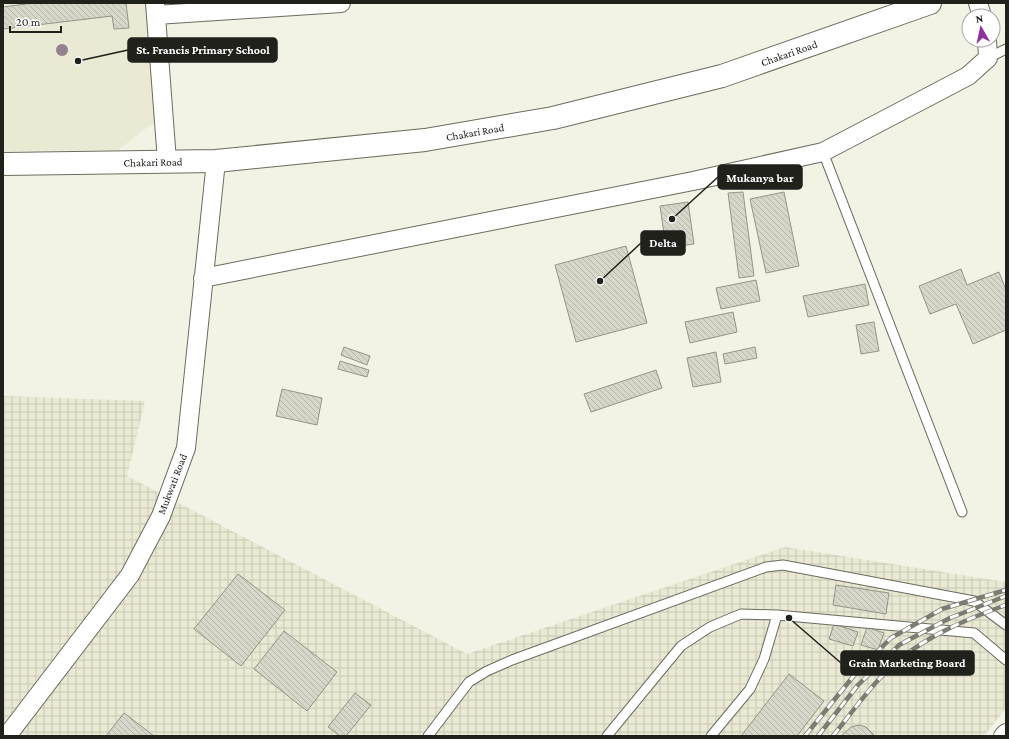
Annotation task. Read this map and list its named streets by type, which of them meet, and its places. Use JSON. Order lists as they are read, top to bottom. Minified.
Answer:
{"streets":{"main road":["Chakari Road"],"street":["Mukwati Road"]},"crossings":[["Chakari Road","Mukwati Road"]],"places":["St. Francis Primary School","Mukanya bar","Delta","Grain Marketing Board"],"scale_bar":"20 m","north":"top"}
